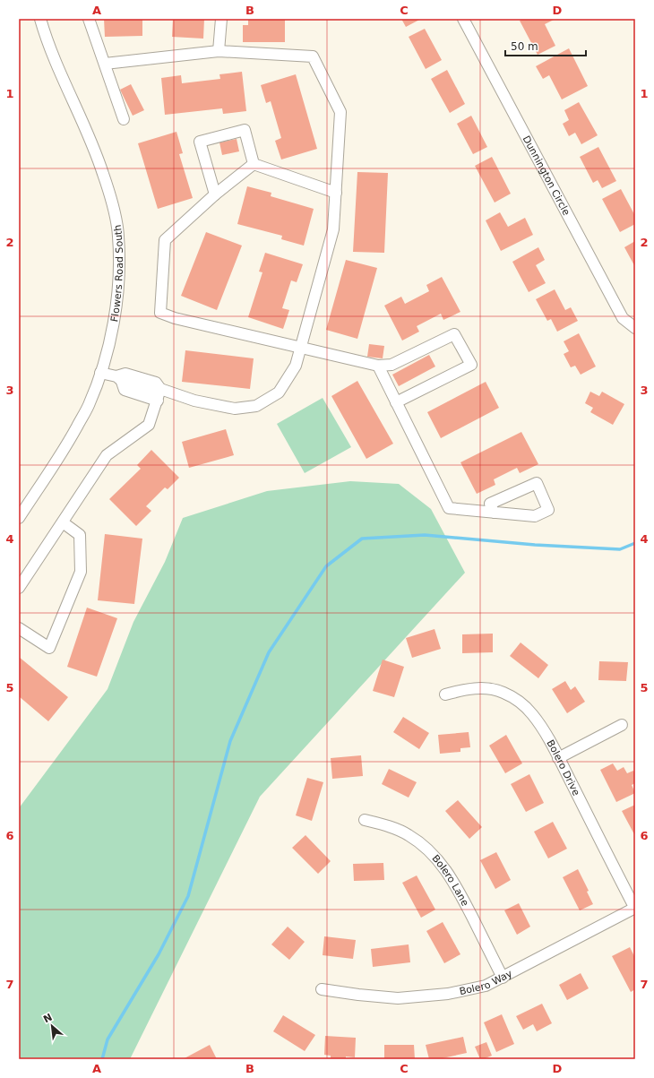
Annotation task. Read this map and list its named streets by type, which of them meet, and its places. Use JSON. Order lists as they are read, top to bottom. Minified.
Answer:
{"streets":{"street":["Dunnington Circle","Flowers Road South","Bolero Drive","Bolero Lane","Bolero Way"]},"crossings":[["Bolero Drive","Bolero Way"],["Bolero Lane","Bolero Way"]],"scale_bar":"50 m","north":"top left","grid":{"columns":["A","B","C","D"],"rows":["1","2","3","4","5","6","7"]}}
